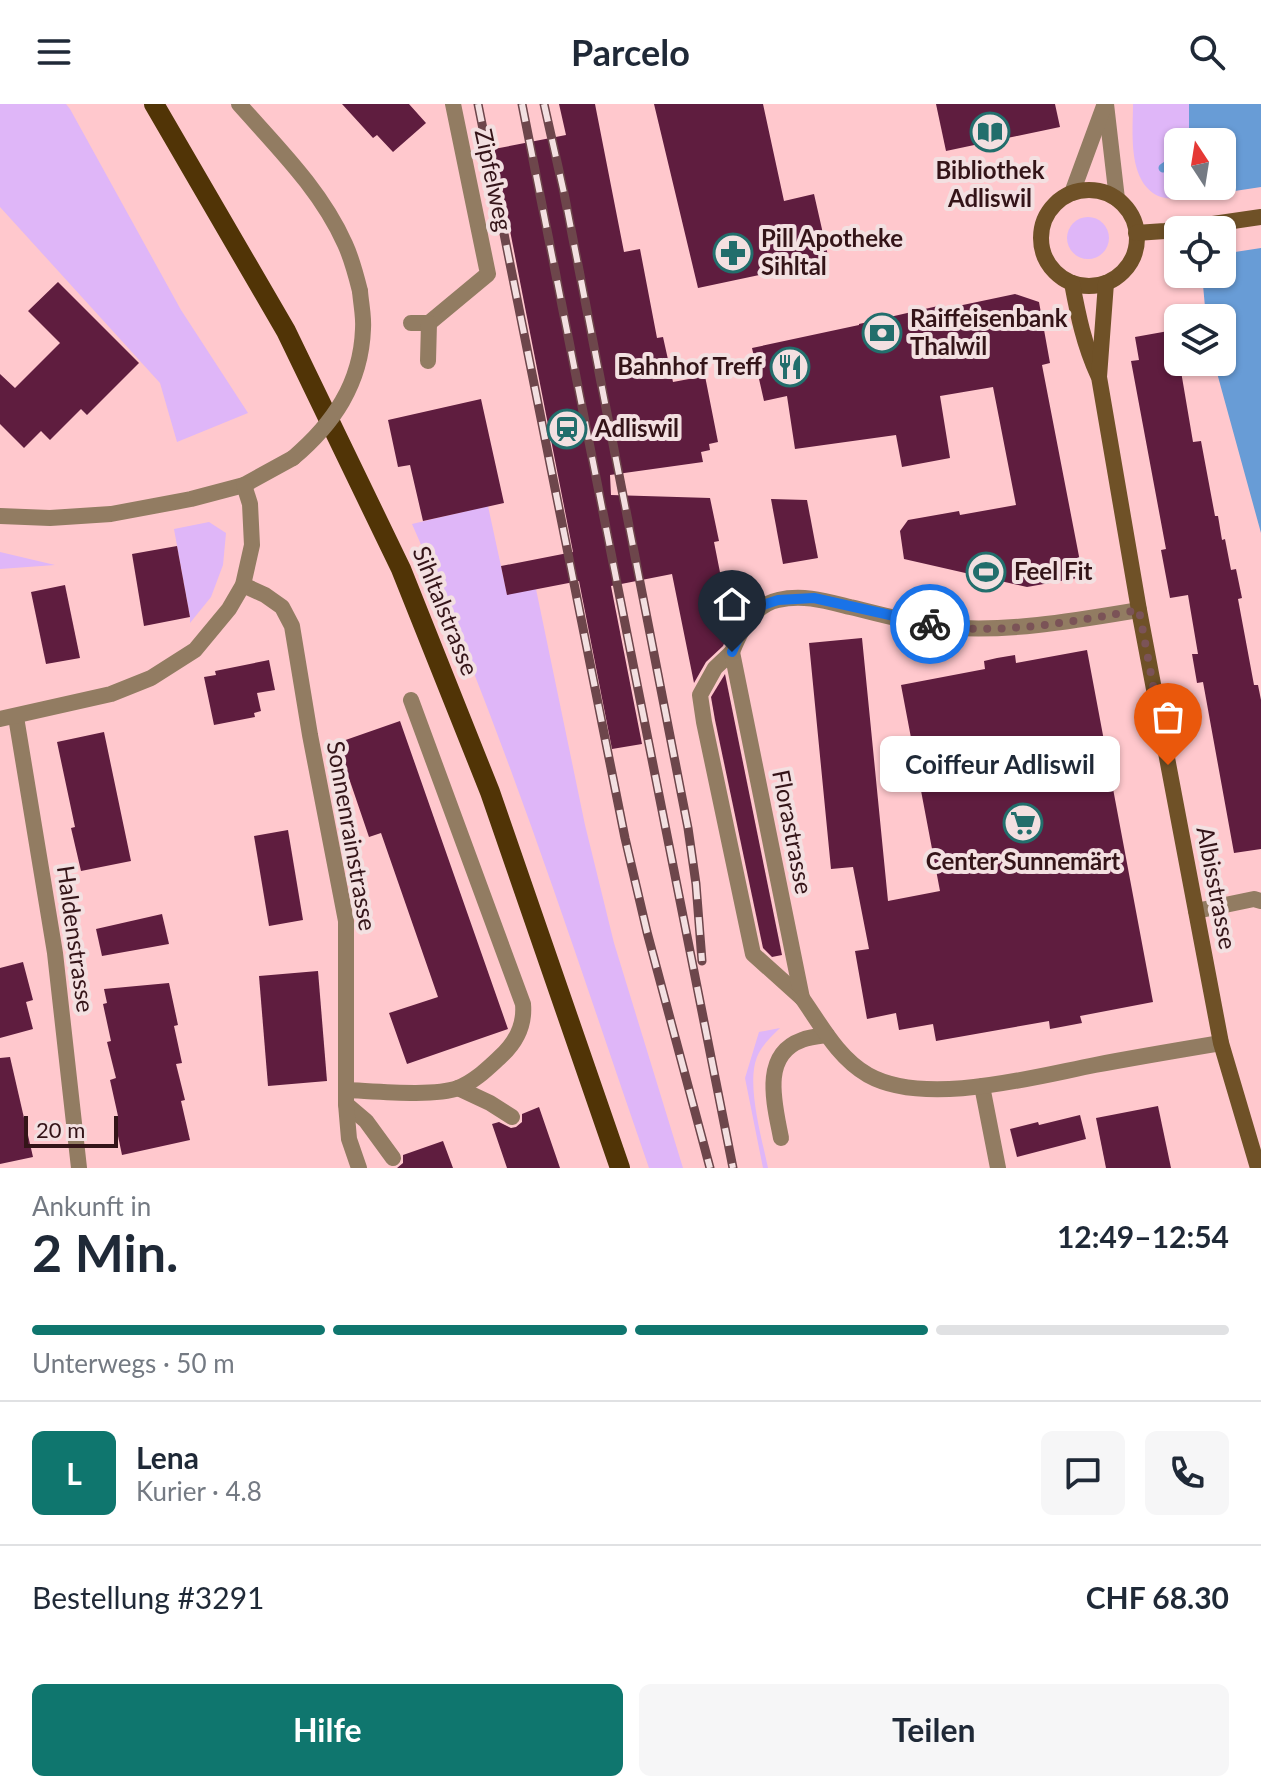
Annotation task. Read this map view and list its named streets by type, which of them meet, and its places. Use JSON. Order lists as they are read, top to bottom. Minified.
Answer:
{"streets":{"main road":["Sihltalstrasse","Albisstrasse"],"street":["Zipfelweg","Florastrasse","Sonnenrainstrasse","Haldenstrasse"]},"crossings":[["Florastrasse","Albisstrasse"]],"places":{"library":["Bibliothek Adliswil"],"pharmacy":["Pill Apotheke Sihltal"],"bank":["Raiffeisenbank Thalwil"],"restaurant":["Bahnhof Treff"],"station":["Adliswil"],"sports":["Feel Fit"],"other":["Coiffeur Adliswil"],"supermarket":["Center Sunnemärt"]},"scale_bar":"20 m","north":"top","page":{"header":"Parcelo","bubble":"Coiffeur Adliswil","scale":"20 m","heading":["2 Min.","Ankunft in","12:49–12:54"],"panel":["Lena","Kurier · 4.8","Bestellung #3291","CHF 68.30"],"bar":"Unterwegs · 50 m","round":"L","buttons":["Hilfe","Teilen"]}}
